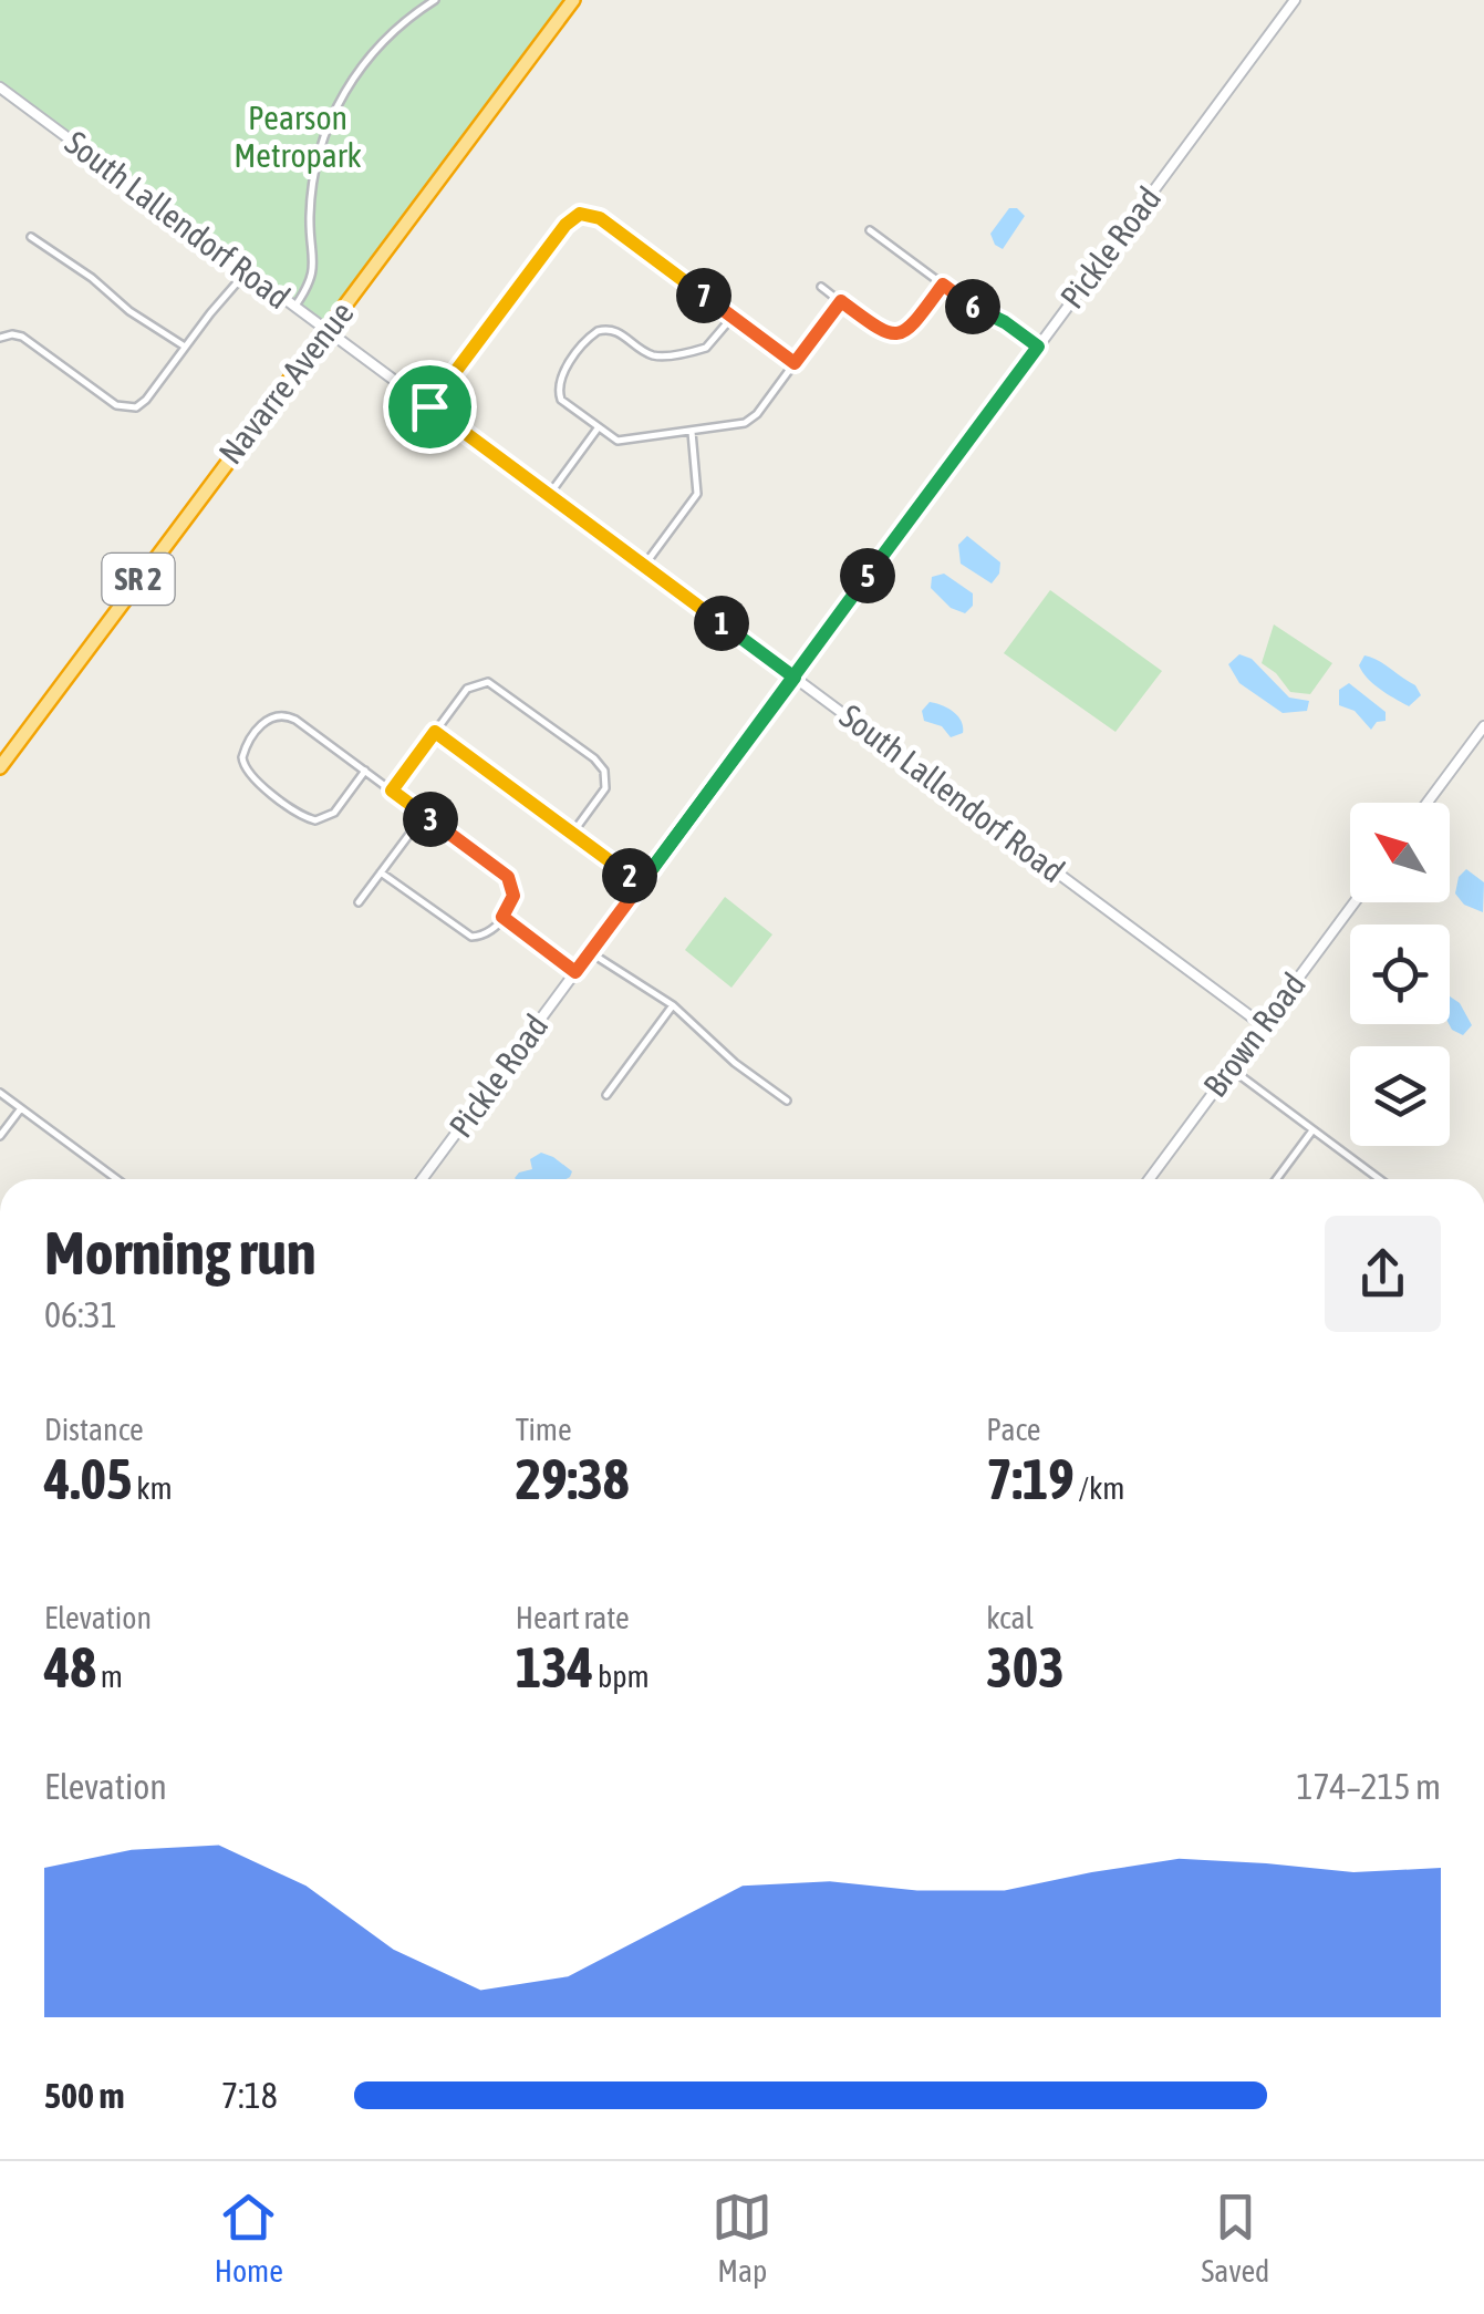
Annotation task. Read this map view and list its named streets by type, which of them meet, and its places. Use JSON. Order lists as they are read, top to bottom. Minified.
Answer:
{"streets":{"highway":["Navarre Avenue","SR 2"],"street":["South Lallendorf Road","Pickle Road","Brown Road"]},"crossings":[["South Lallendorf Road","Pickle Road"],["South Lallendorf Road","Navarre Avenue"],["South Lallendorf Road","Brown Road"]],"parks":["Pearson Metropark"],"north":"top left","page":{"pins":["7","6","5","1","3","2"],"heading":["Morning run","06:31"],"stats":[["Distance","4.05 km"],["Time","29:38"],["Pace","7:19 /km"],["Elevation","48 m"],["Heart rate","134 bpm"],["kcal","303"]],"chart":["Elevation","174–215 m"],"list":[{"name":"500 m","note":"7:18"}],"tabs":["Home","Map","Saved"]}}
